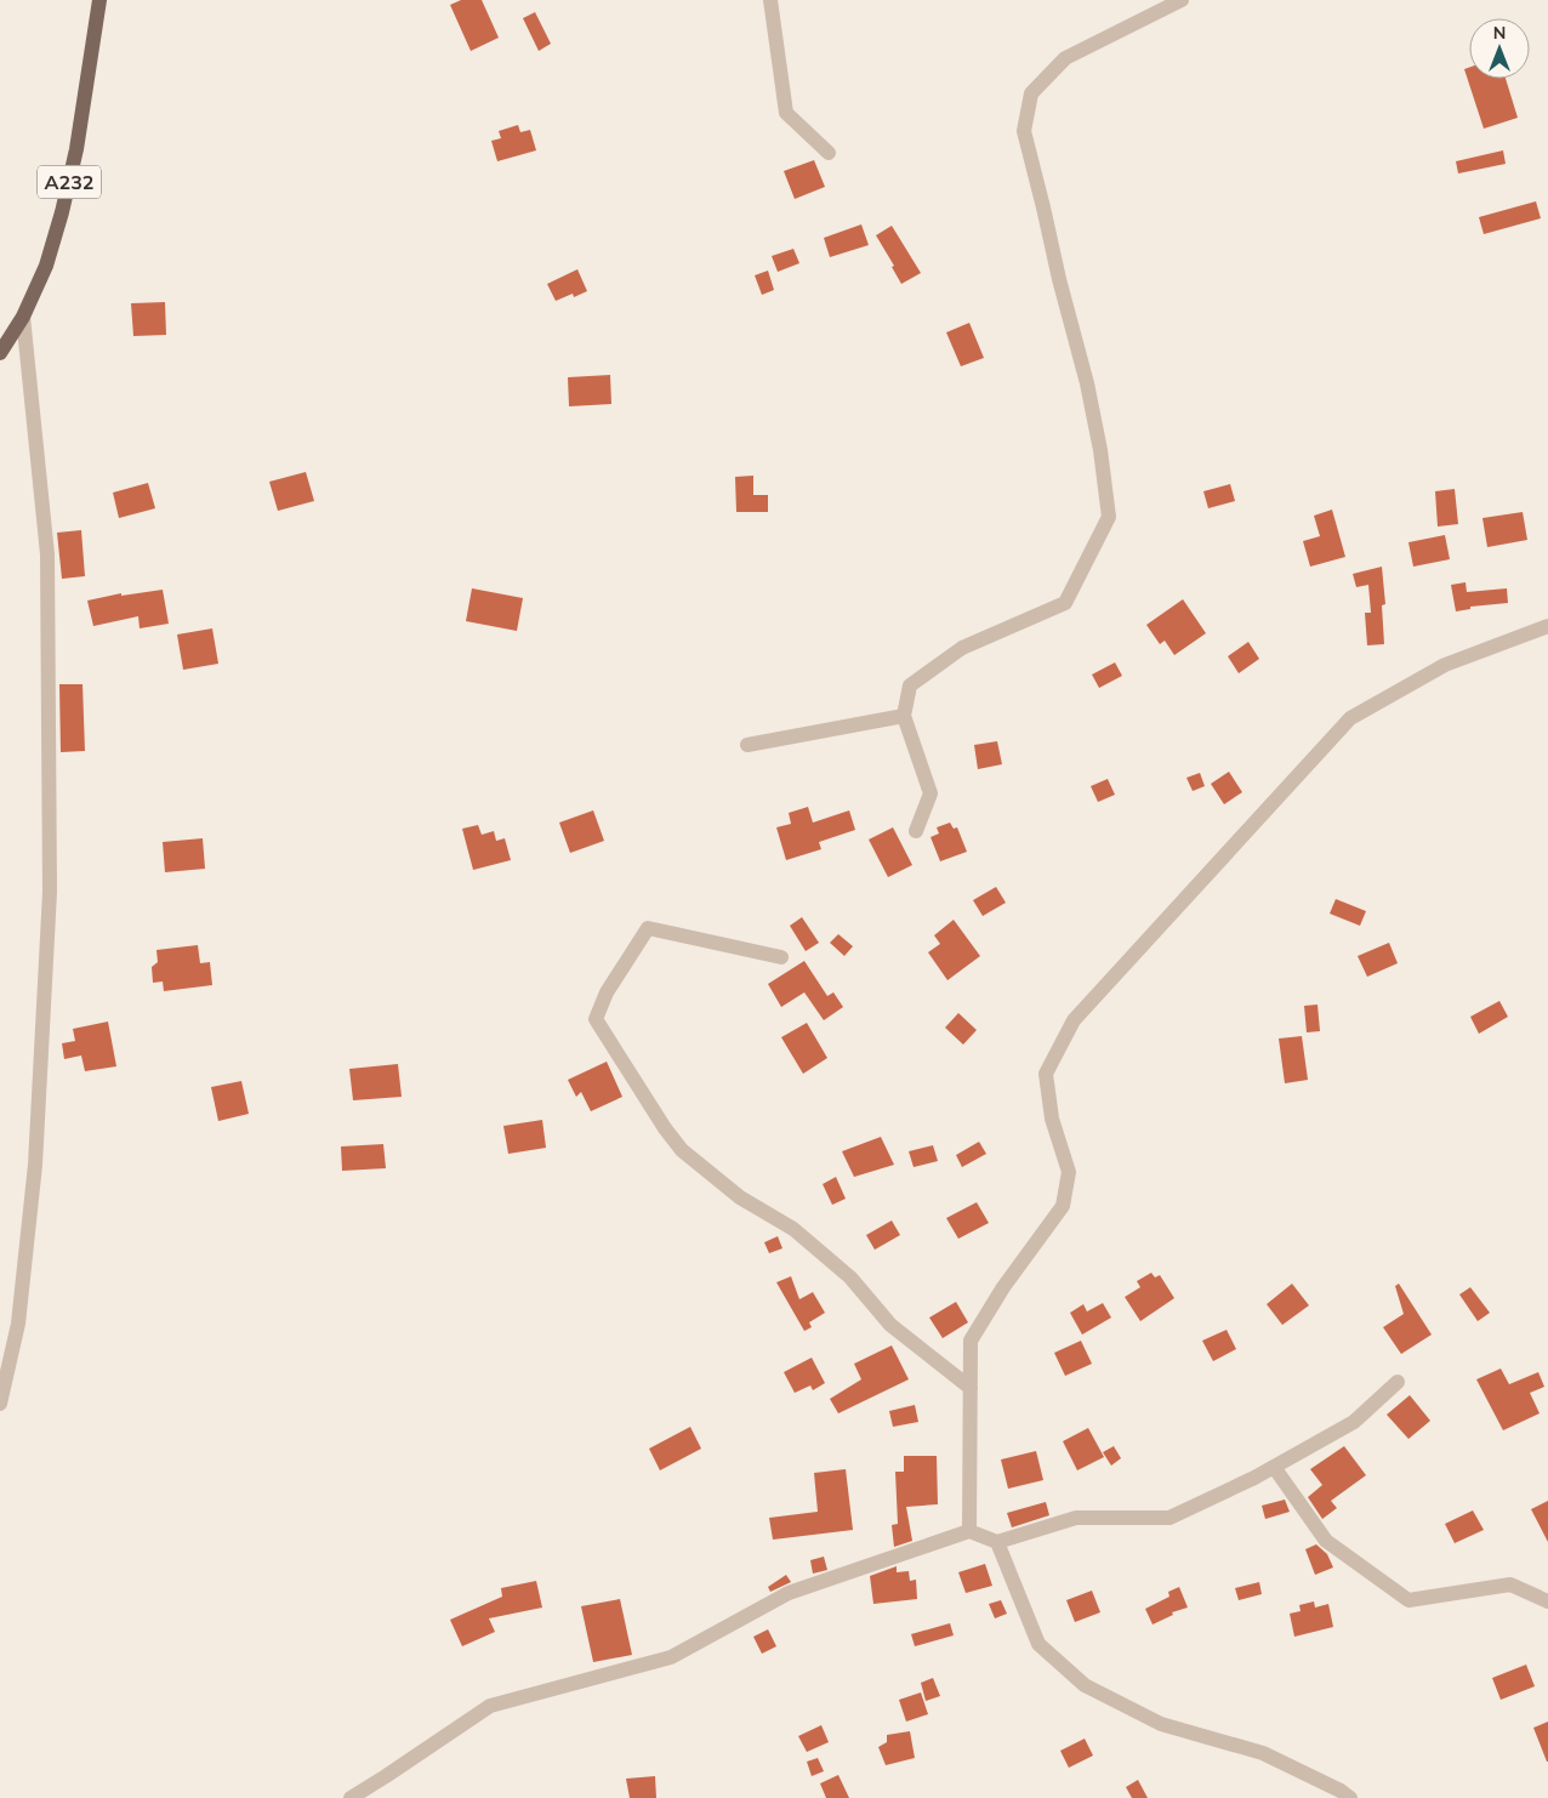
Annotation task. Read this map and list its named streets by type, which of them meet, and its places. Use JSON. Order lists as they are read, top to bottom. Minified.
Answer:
{"streets":{"main road":["A232"]},"north":"top"}
